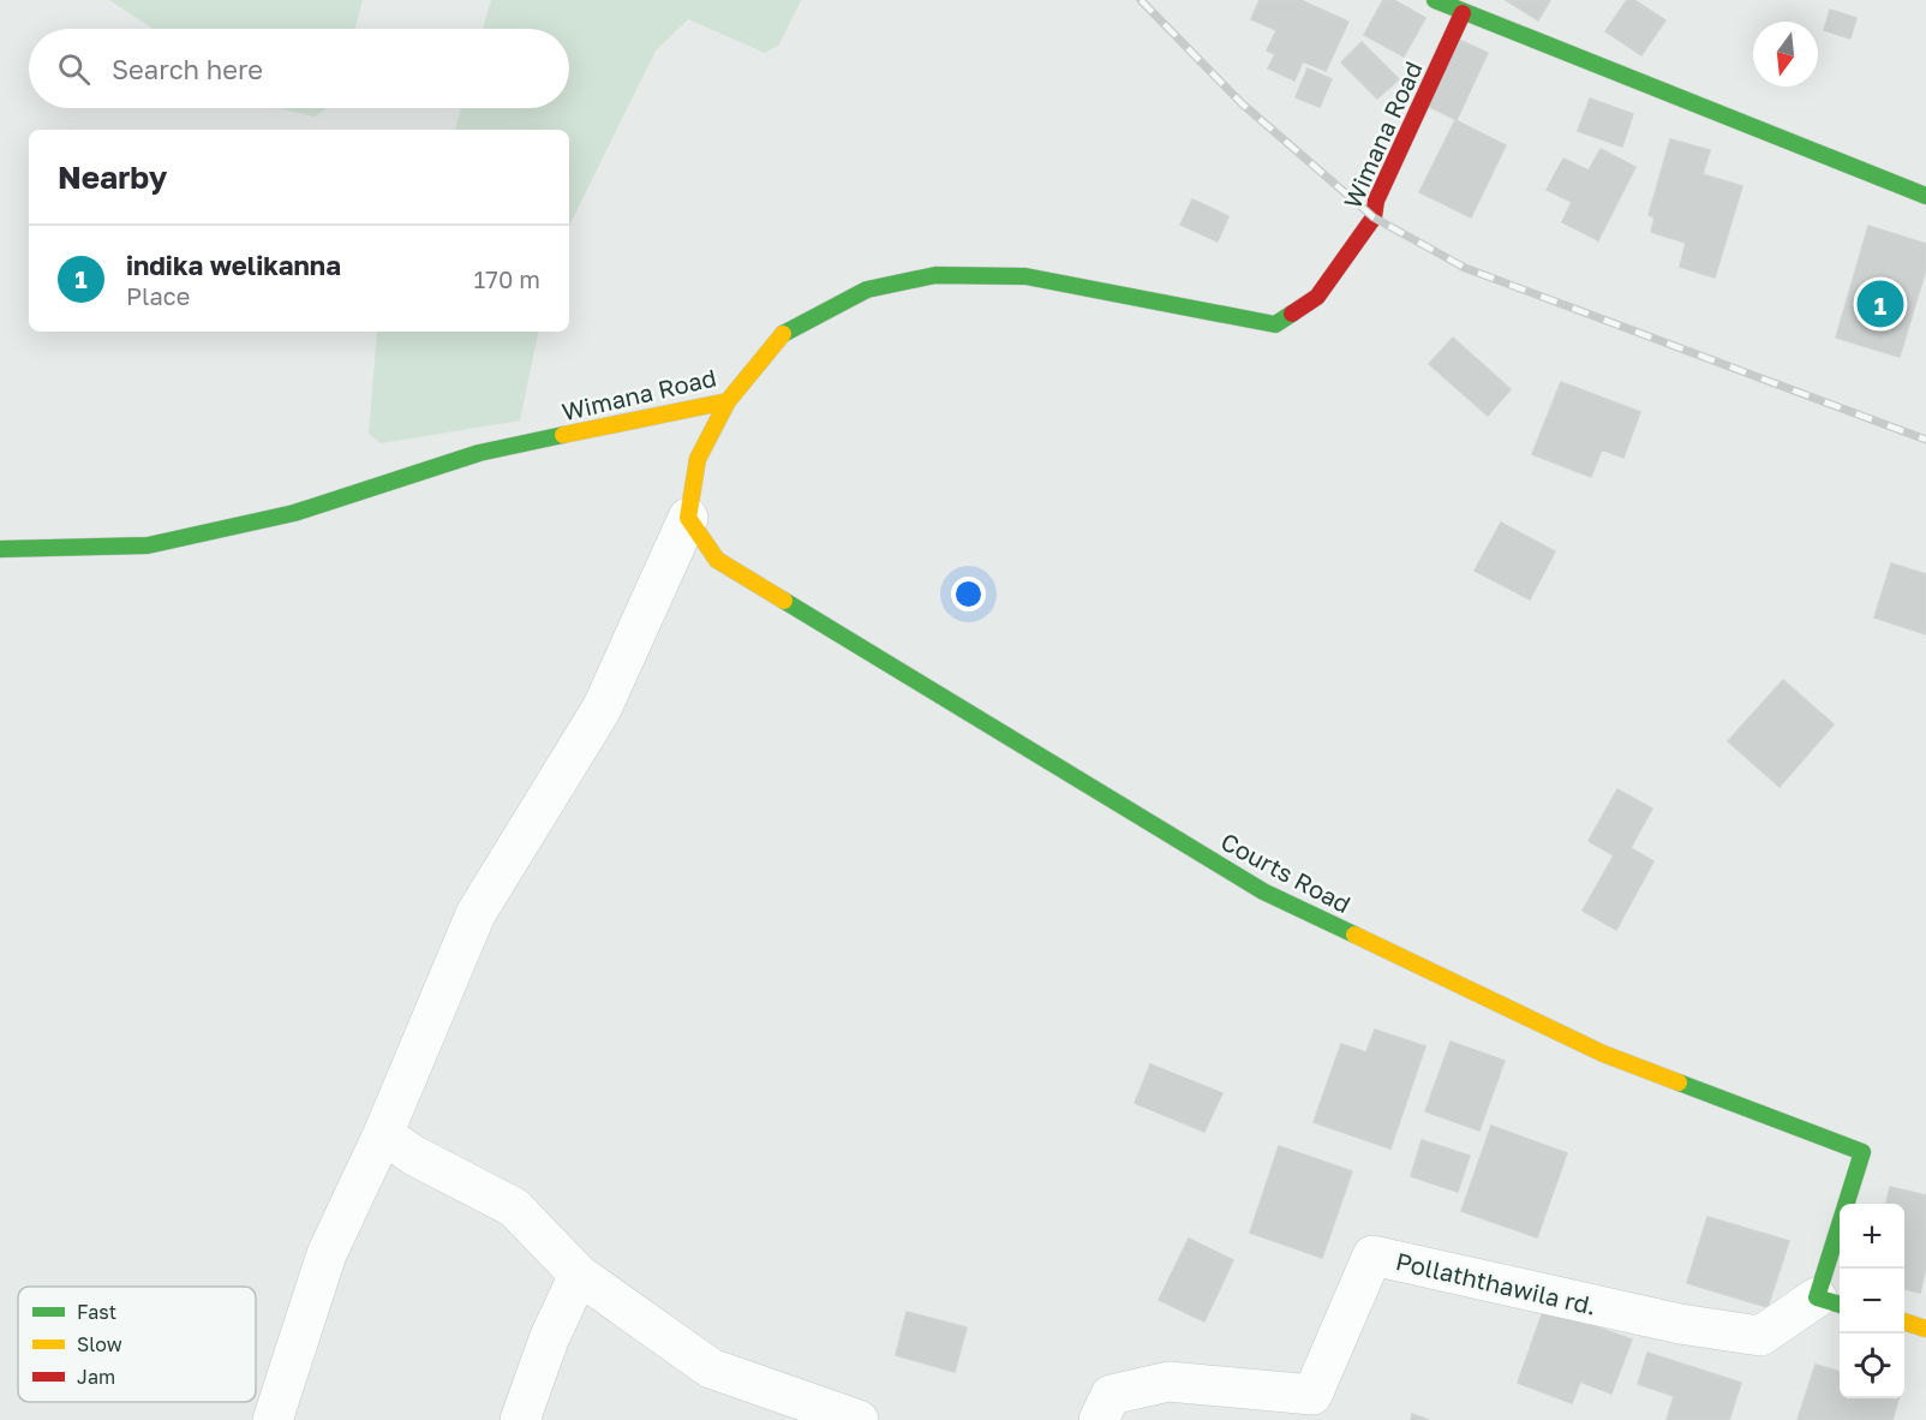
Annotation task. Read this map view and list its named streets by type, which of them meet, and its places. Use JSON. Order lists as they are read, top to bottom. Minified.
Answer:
{"streets":{"street":["Wimana Road","Courts Road","Pollaththawila rd."]},"crossings":[["Courts Road","Pollaththawila rd."]],"legend":["Fast","Slow","Jam"],"north":"bottom","page":{"search":"Search here","heading":"Nearby","list":[{"mark":"1","name":"indika welikanna","note":"Place","value":"170 m"}],"pins":"1","map_buttons":["+","−"]}}
